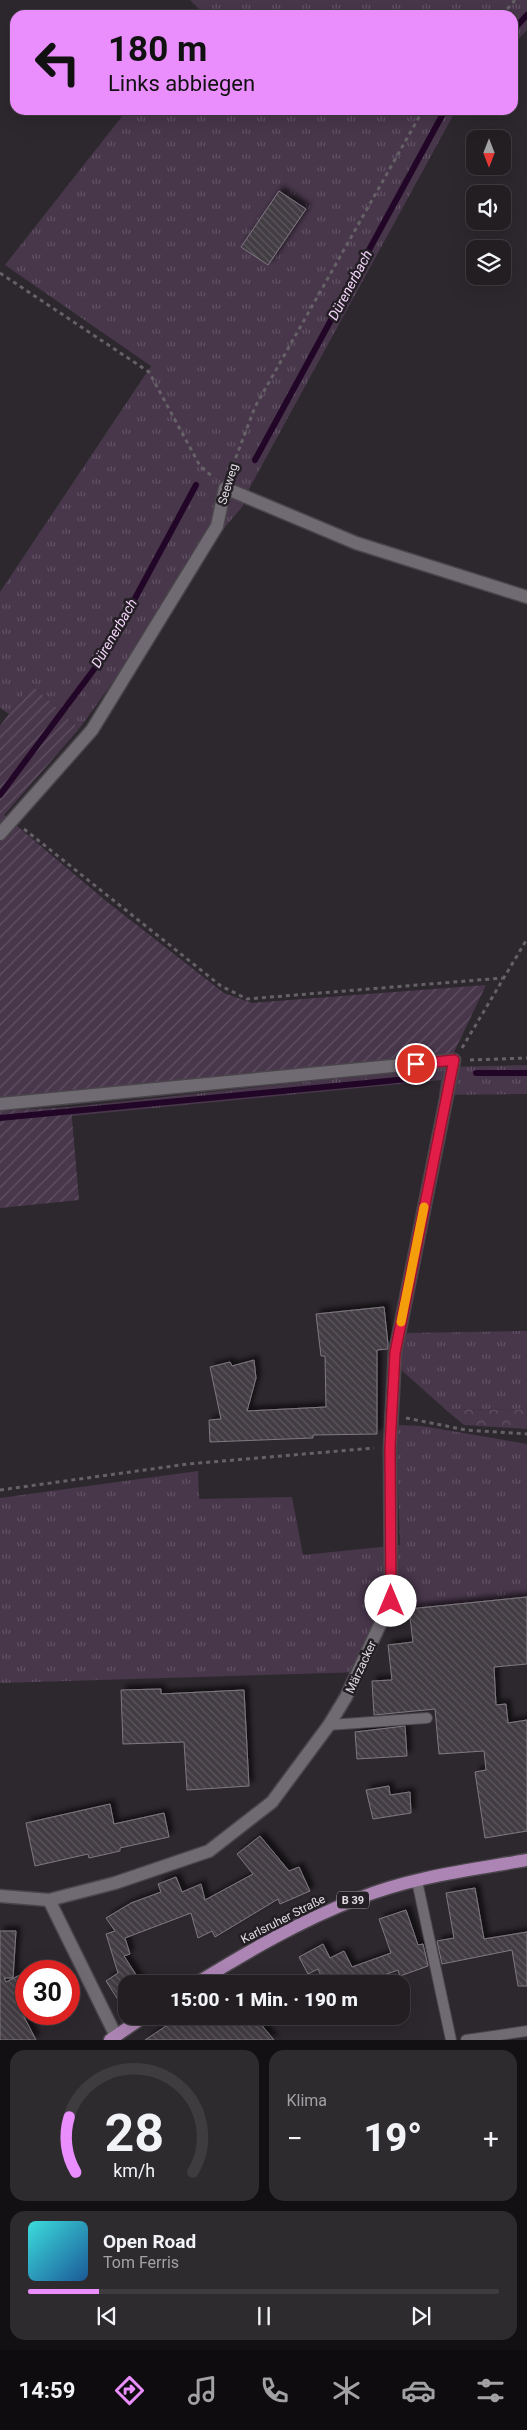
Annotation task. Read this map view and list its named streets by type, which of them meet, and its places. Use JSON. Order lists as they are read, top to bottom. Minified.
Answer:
{"streets":{"main road":["B 39","Karlsruher Straße"],"street":["Seeweg","Märzacker"]},"water":["Dürenerbach"],"north":"bottom","page":{"turn":["180 m","Links abbiegen"],"limit":"30","trip":"15:00 · 1 Min. · 190 m","tile":"Klima","heat":["−","19°","+"],"song":["Open Road","Tom Ferris"],"tabs":"14:59","gauge":["28","km/h"]}}
